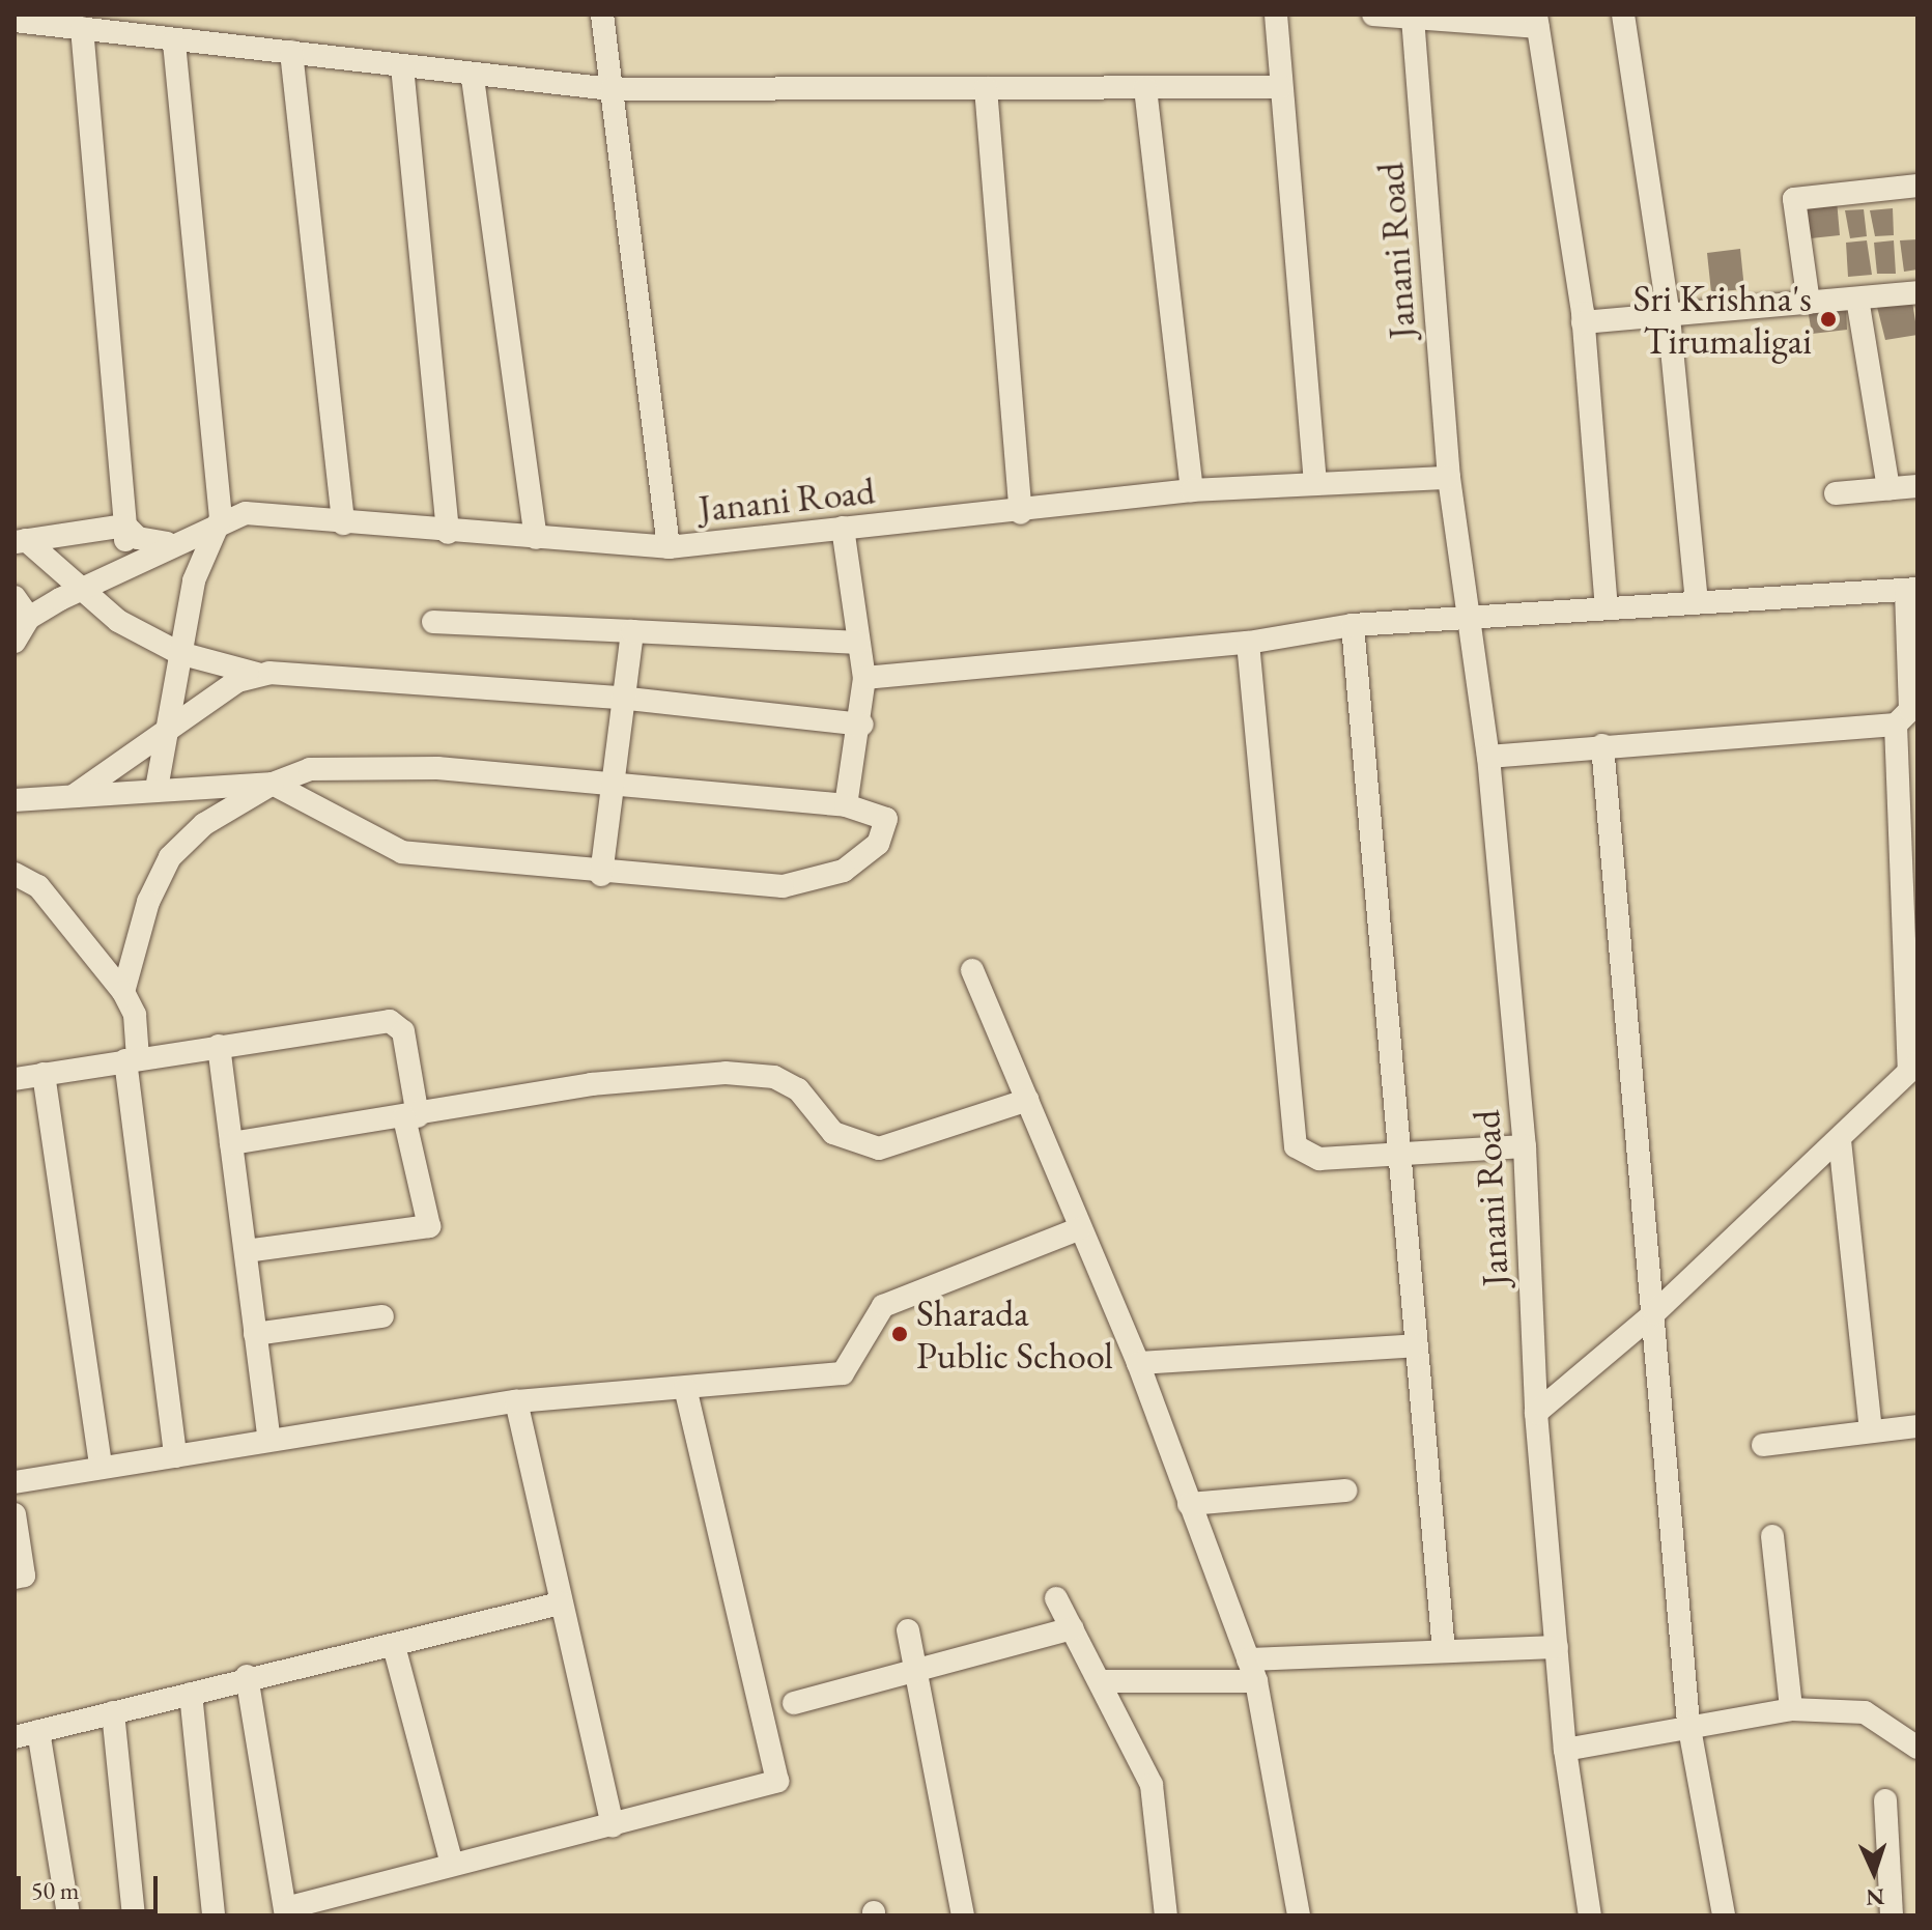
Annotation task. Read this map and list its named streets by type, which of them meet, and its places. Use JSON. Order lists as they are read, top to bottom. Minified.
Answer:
{"streets":{"street":["Janani Road"]},"places":["Sri Krishna's Tirumaligai","Sharada Public School"],"scale_bar":"50 m","north":"bottom"}
